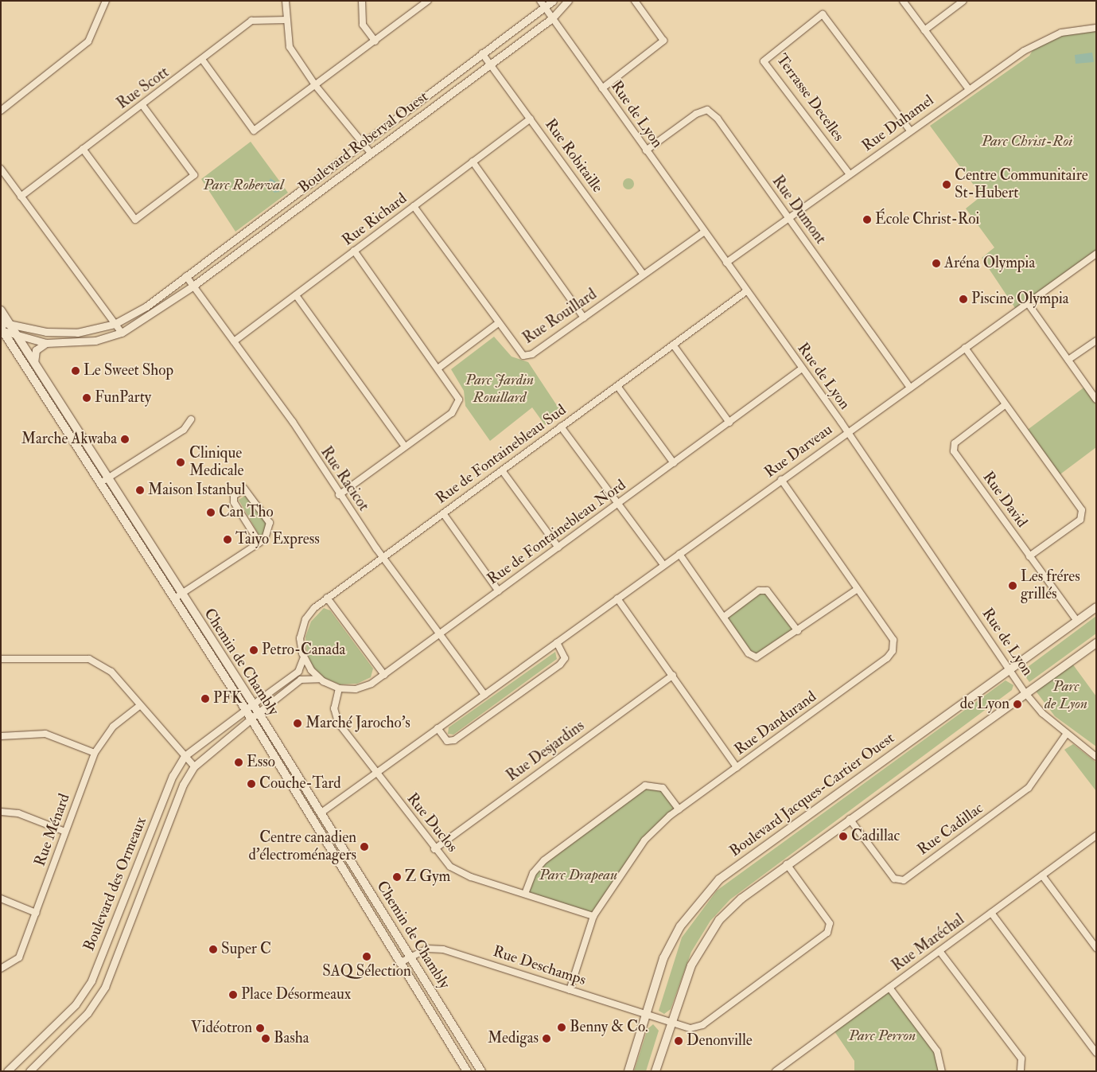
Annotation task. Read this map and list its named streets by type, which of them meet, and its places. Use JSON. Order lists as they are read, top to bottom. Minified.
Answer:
{"streets":{"main road":["Chemin de Chambly","Boulevard Jacques-Cartier Ouest"],"street":["Rue Scott","Terrasse Decelles","Rue de Lyon","Rue Duhamel","Boulevard Roberval Ouest","Rue Robitaille","Rue Dumont","Rue Richard","Rue Rouillard","Rue Darveau","Rue de Fontainebleau Sud","Rue Racicot","Rue David","Rue de Fontainebleau Nord","Rue Dandurand","Rue Desjardins","Rue Duclos","Rue Cadillac","Rue Ménard","Boulevard des Ormeaux","Rue Maréchal","Rue Deschamps"]},"crossings":[["Terrasse Decelles","Rue Duhamel"],["Rue de Lyon","Rue Duhamel"],["Rue de Lyon","Boulevard Roberval Ouest"],["Rue de Lyon","Rue Dumont"],["Rue de Lyon","Rue Rouillard"],["Rue de Lyon","Rue Darveau"],["Rue de Lyon","Rue de Fontainebleau Sud"],["Rue de Lyon","Rue de Fontainebleau Nord"],["Rue de Lyon","Boulevard Jacques-Cartier Ouest"],["Rue de Lyon","Rue Cadillac"],["Rue Duhamel","Rue Dumont"],["Boulevard Roberval Ouest","Rue Robitaille"],["Boulevard Roberval Ouest","Rue Racicot"],["Boulevard Roberval Ouest","Chemin de Chambly"],["Rue Robitaille","Rue Richard"],["Rue Robitaille","Rue Rouillard"],["Rue Dumont","Rue Darveau"],["Rue Richard","Rue Rouillard"],["Rue Richard","Rue Racicot"],["Rue Darveau","Rue Racicot"],["Rue Darveau","Chemin de Chambly"],["Rue Darveau","Rue Dandurand"],["Rue Darveau","Rue Duclos"],["Rue de Fontainebleau Sud","Rue Racicot"],["Rue Racicot","Rue de Fontainebleau Nord"],["Rue David","Boulevard Jacques-Cartier Ouest"],["Rue de Fontainebleau Nord","Rue Duclos"],["Chemin de Chambly","Boulevard des Ormeaux"],["Chemin de Chambly","Rue Deschamps"],["Rue Dandurand","Rue Duclos"],["Rue Dandurand","Rue Deschamps"],["Rue Desjardins","Rue Duclos"],["Boulevard Jacques-Cartier Ouest","Rue Deschamps"]],"parks":["Parc Christ-Roi","Parc Roberval","Parc Jardin Rouillard","Parc de Lyon","Parc Drapeau","Parc Perron"],"places":["Centre Communitaire St-Hubert","École Christ-Roi","Aréna Olympia","Piscine Olympia","Le Sweet Shop","FunParty","Marche Akwaba","Clinique Medicale","Maison Istanbul","Can Tho","Taiyo Express","Les fréres grillés","Petro-Canada","PFK","de Lyon","Marché Jarocho's","Esso","Couche-Tard","Cadillac","Centre canadien d'électroménagers","Z Gym","Super C","SAQ Sélection","Place Désormeaux","Benny & Co.","Vidéotron","Basha","Medigas","Denonville"]}
